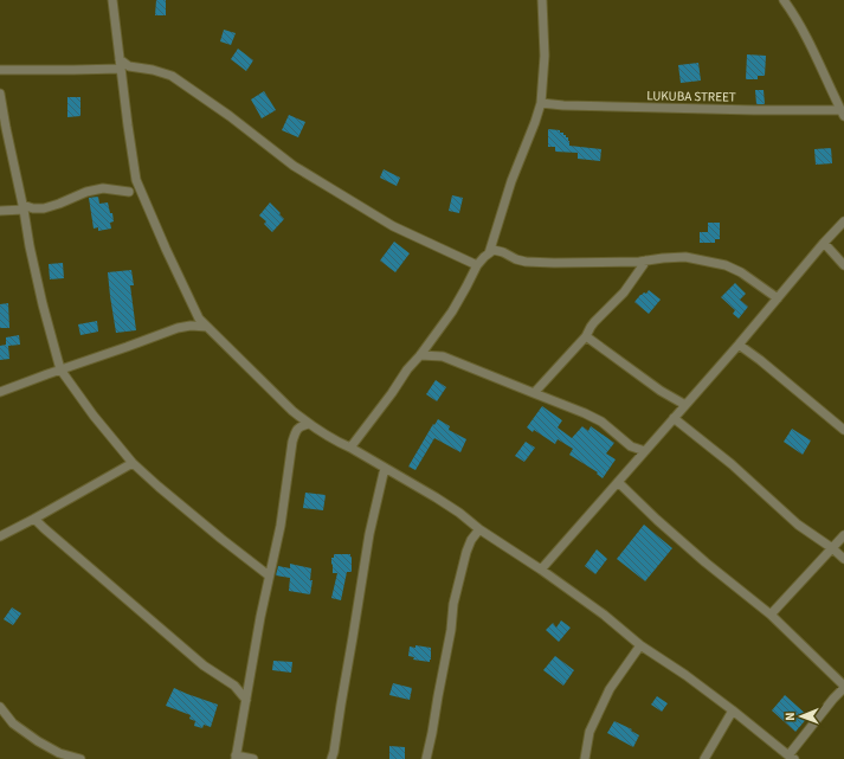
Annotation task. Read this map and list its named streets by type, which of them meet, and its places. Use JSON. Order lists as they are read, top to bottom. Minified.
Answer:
{"streets":{"street":["LUKUBA STREET"]},"north":"left"}
